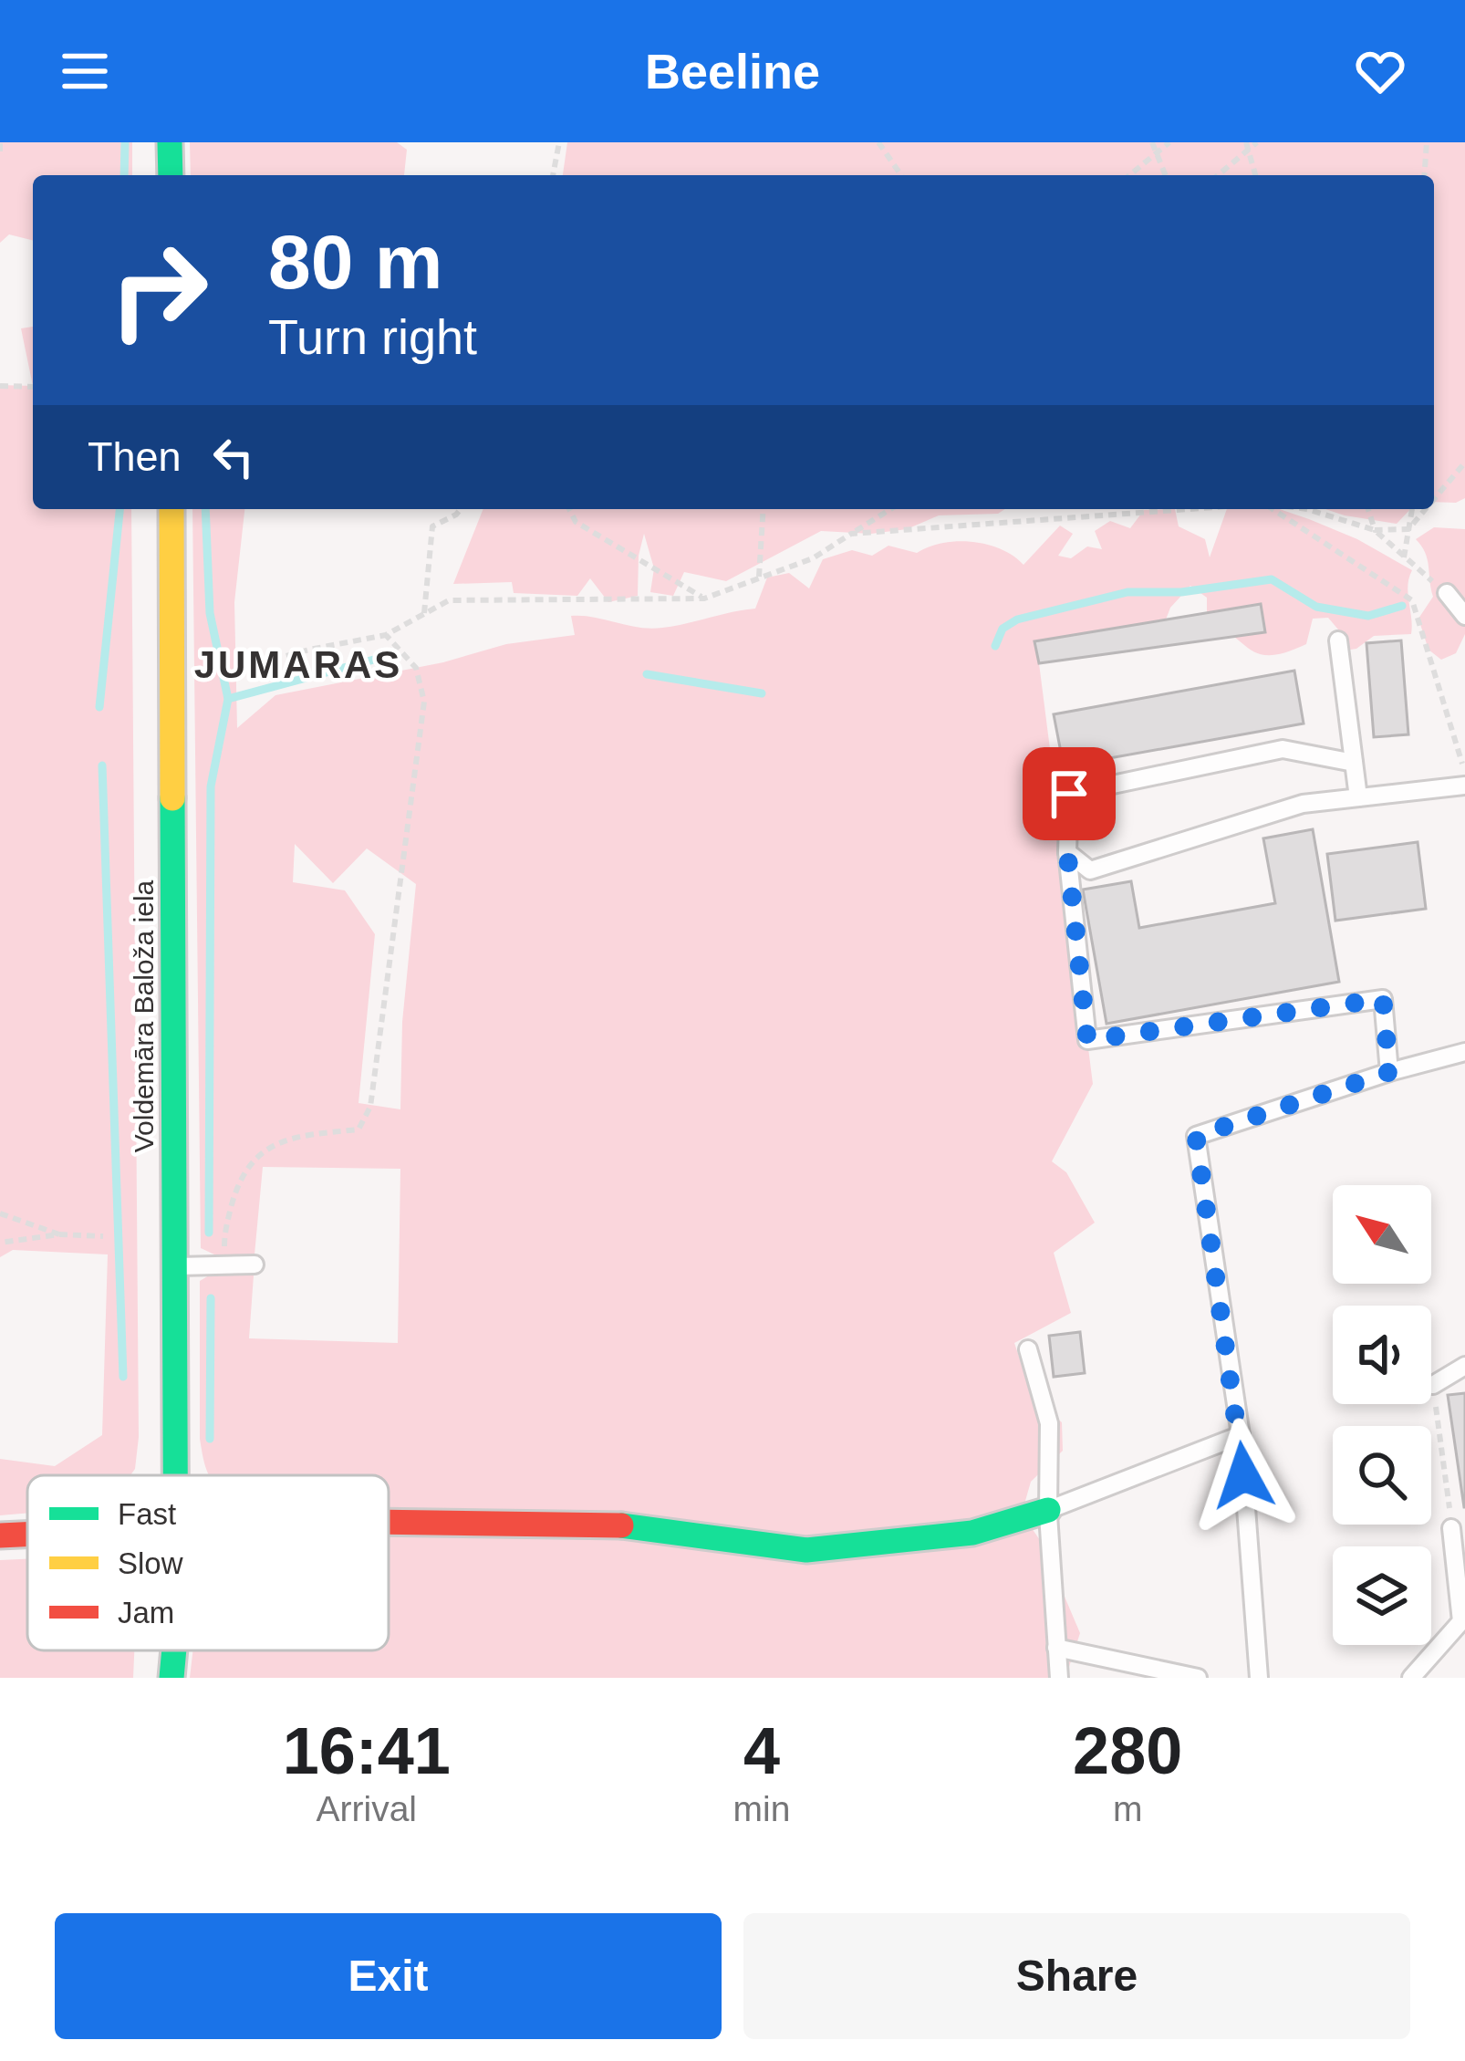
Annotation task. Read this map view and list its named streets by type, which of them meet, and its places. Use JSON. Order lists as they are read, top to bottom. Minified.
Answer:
{"streets":{"main road":["Voldemāra Baloža iela"]},"districts":["JUMARAS"],"legend":["Fast","Slow","Jam"],"north":"top left","page":{"header":"Beeline","turn":["80 m","Turn right"],"then":"Then","eta":["16:41","Arrival","4","min","280","m"],"buttons":["Exit","Share"]}}
